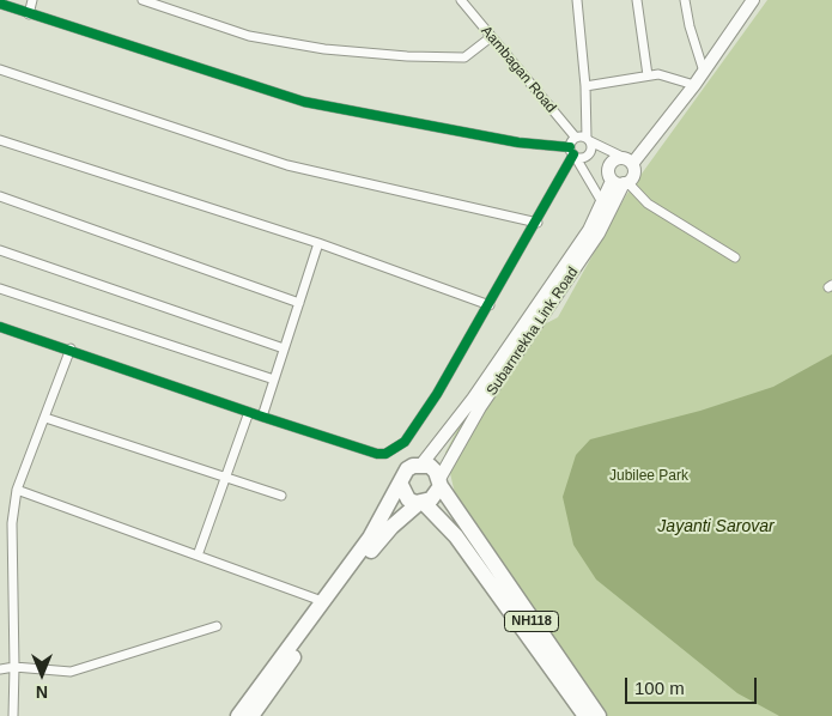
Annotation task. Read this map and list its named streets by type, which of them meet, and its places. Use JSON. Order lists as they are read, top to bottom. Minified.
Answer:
{"streets":{"highway":["NH118"],"street":["Aambagan Road","Subarnrekha Link Road"]},"crossings":[["Subarnrekha Link Road","NH118"]],"water":["Jayanti Sarovar"],"parks":["Jubilee Park"],"scale_bar":"100 m","north":"bottom"}
